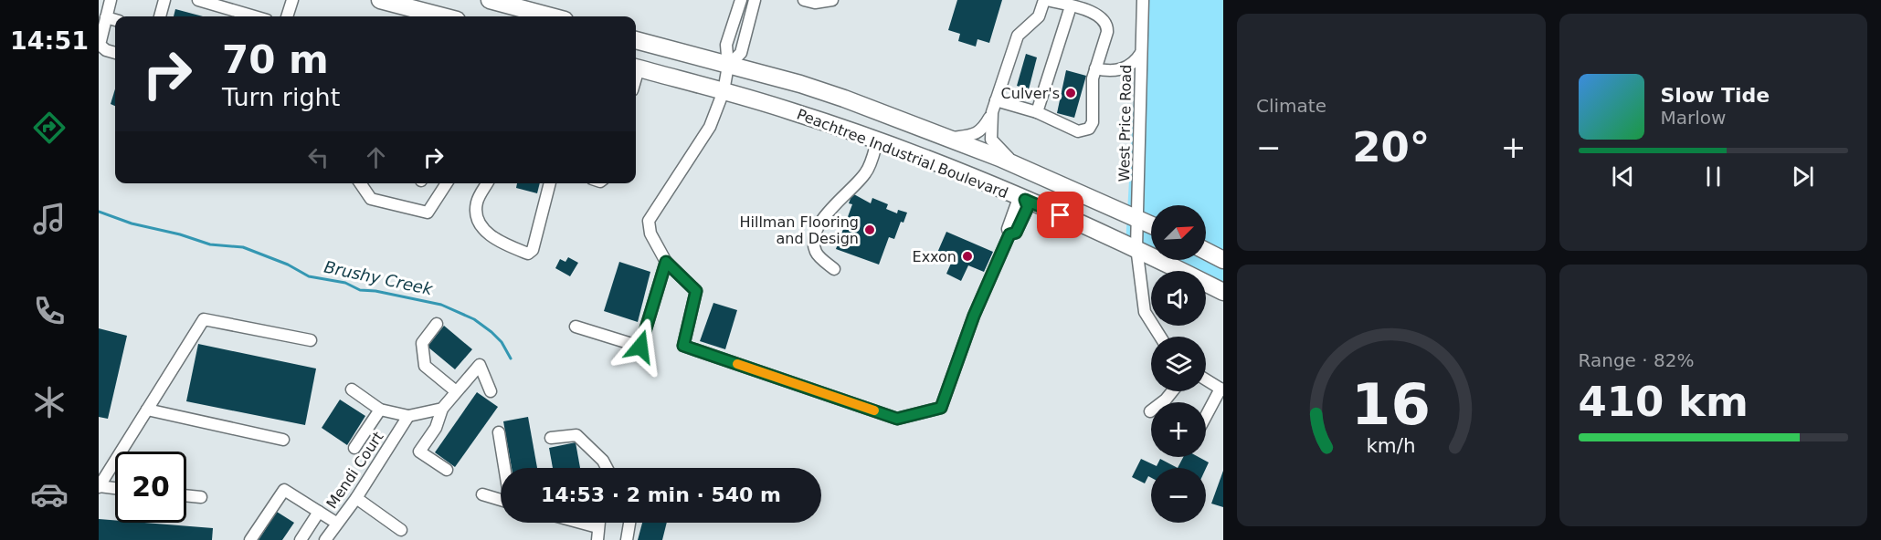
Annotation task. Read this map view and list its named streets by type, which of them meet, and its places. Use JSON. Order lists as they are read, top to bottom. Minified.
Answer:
{"streets":{"highway":["Peachtree Industrial Boulevard"],"street":["West Price Road","Mendi Court"]},"crossings":[["West Price Road","Peachtree Industrial Boulevard"]],"water":["Brushy Creek"],"places":["Culver's","Hillman Flooring and Design","Exxon"],"north":"top right","page":{"tabs":"14:51","tile":["Climate",["Range · 82%","410 km"]],"turn":["70 m","Turn right"],"song":["Slow Tide","Marlow"],"heat":["−","20°","+"],"map_buttons":["+","−"],"limit":"20","trip":"14:53 · 2 min · 540 m","gauge":["16","km/h"]}}
